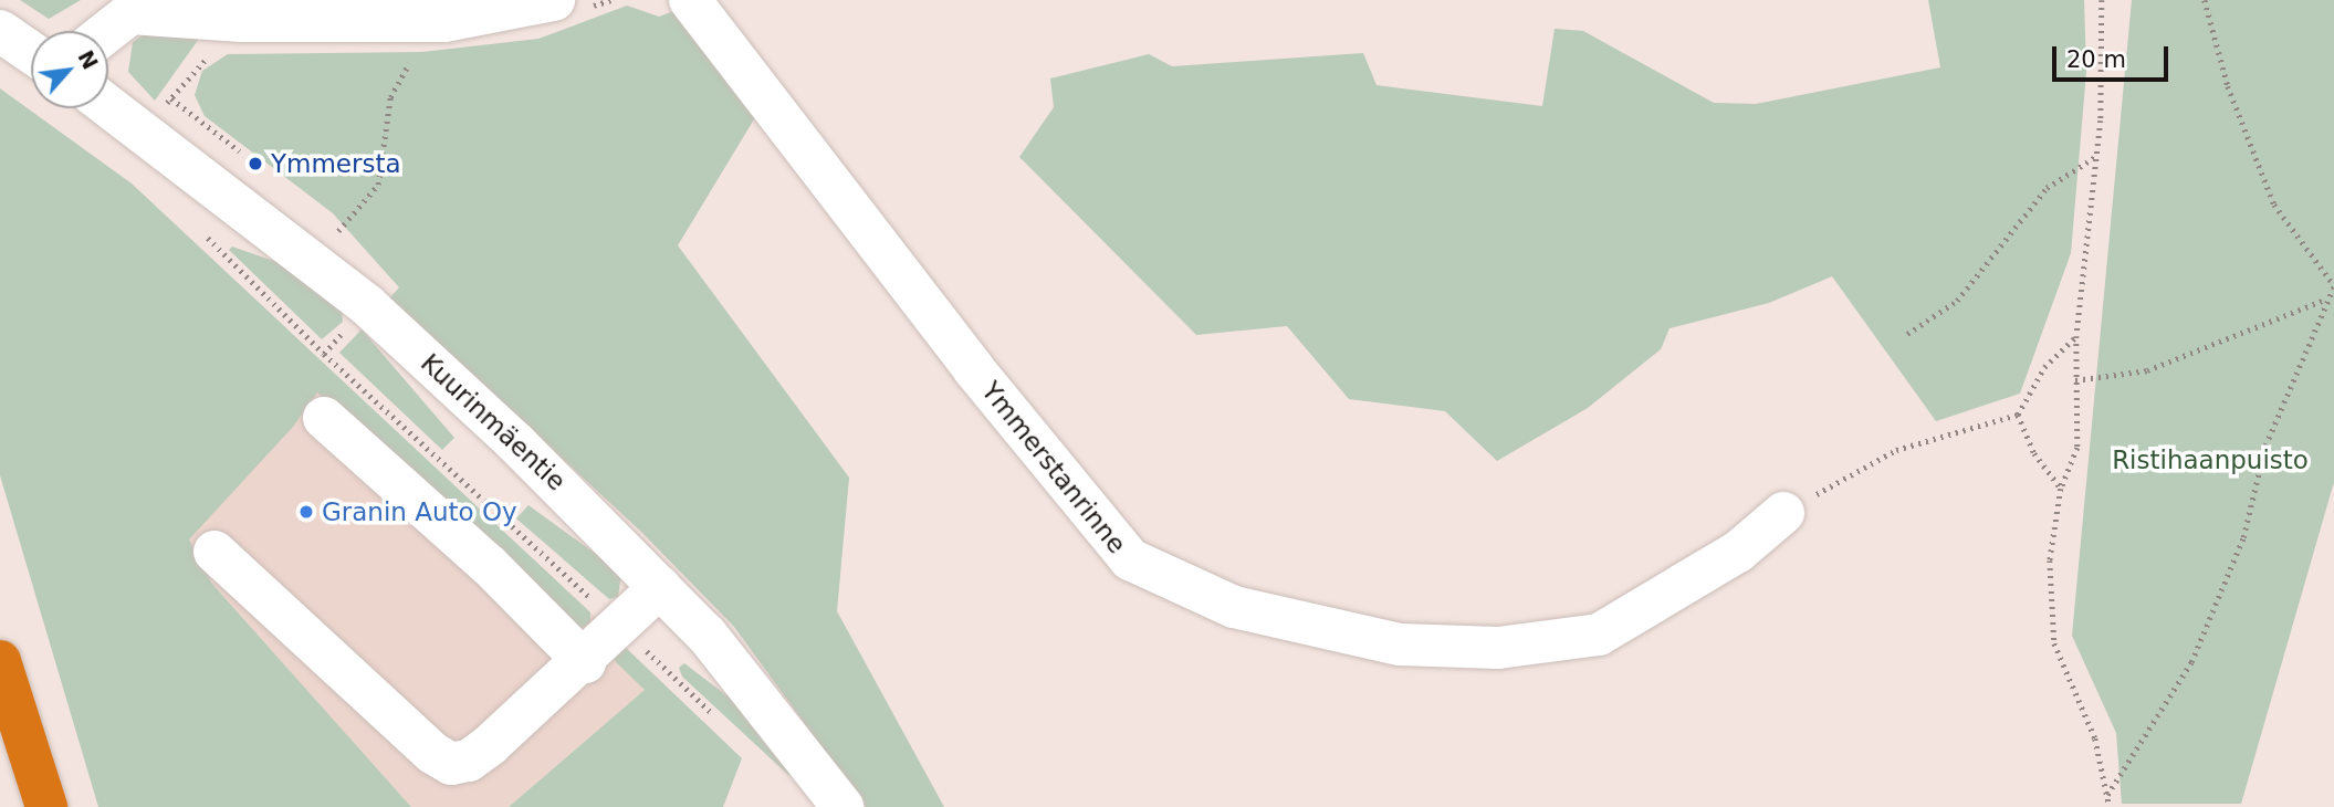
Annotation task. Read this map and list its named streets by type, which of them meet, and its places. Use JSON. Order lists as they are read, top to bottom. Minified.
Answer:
{"streets":{"street":["Kuurinmäentie","Ymmerstanrinne"]},"parks":["Ristihaanpuisto"],"places":["Ymmersta","Granin Auto Oy"],"scale_bar":"20 m","north":"top right"}
